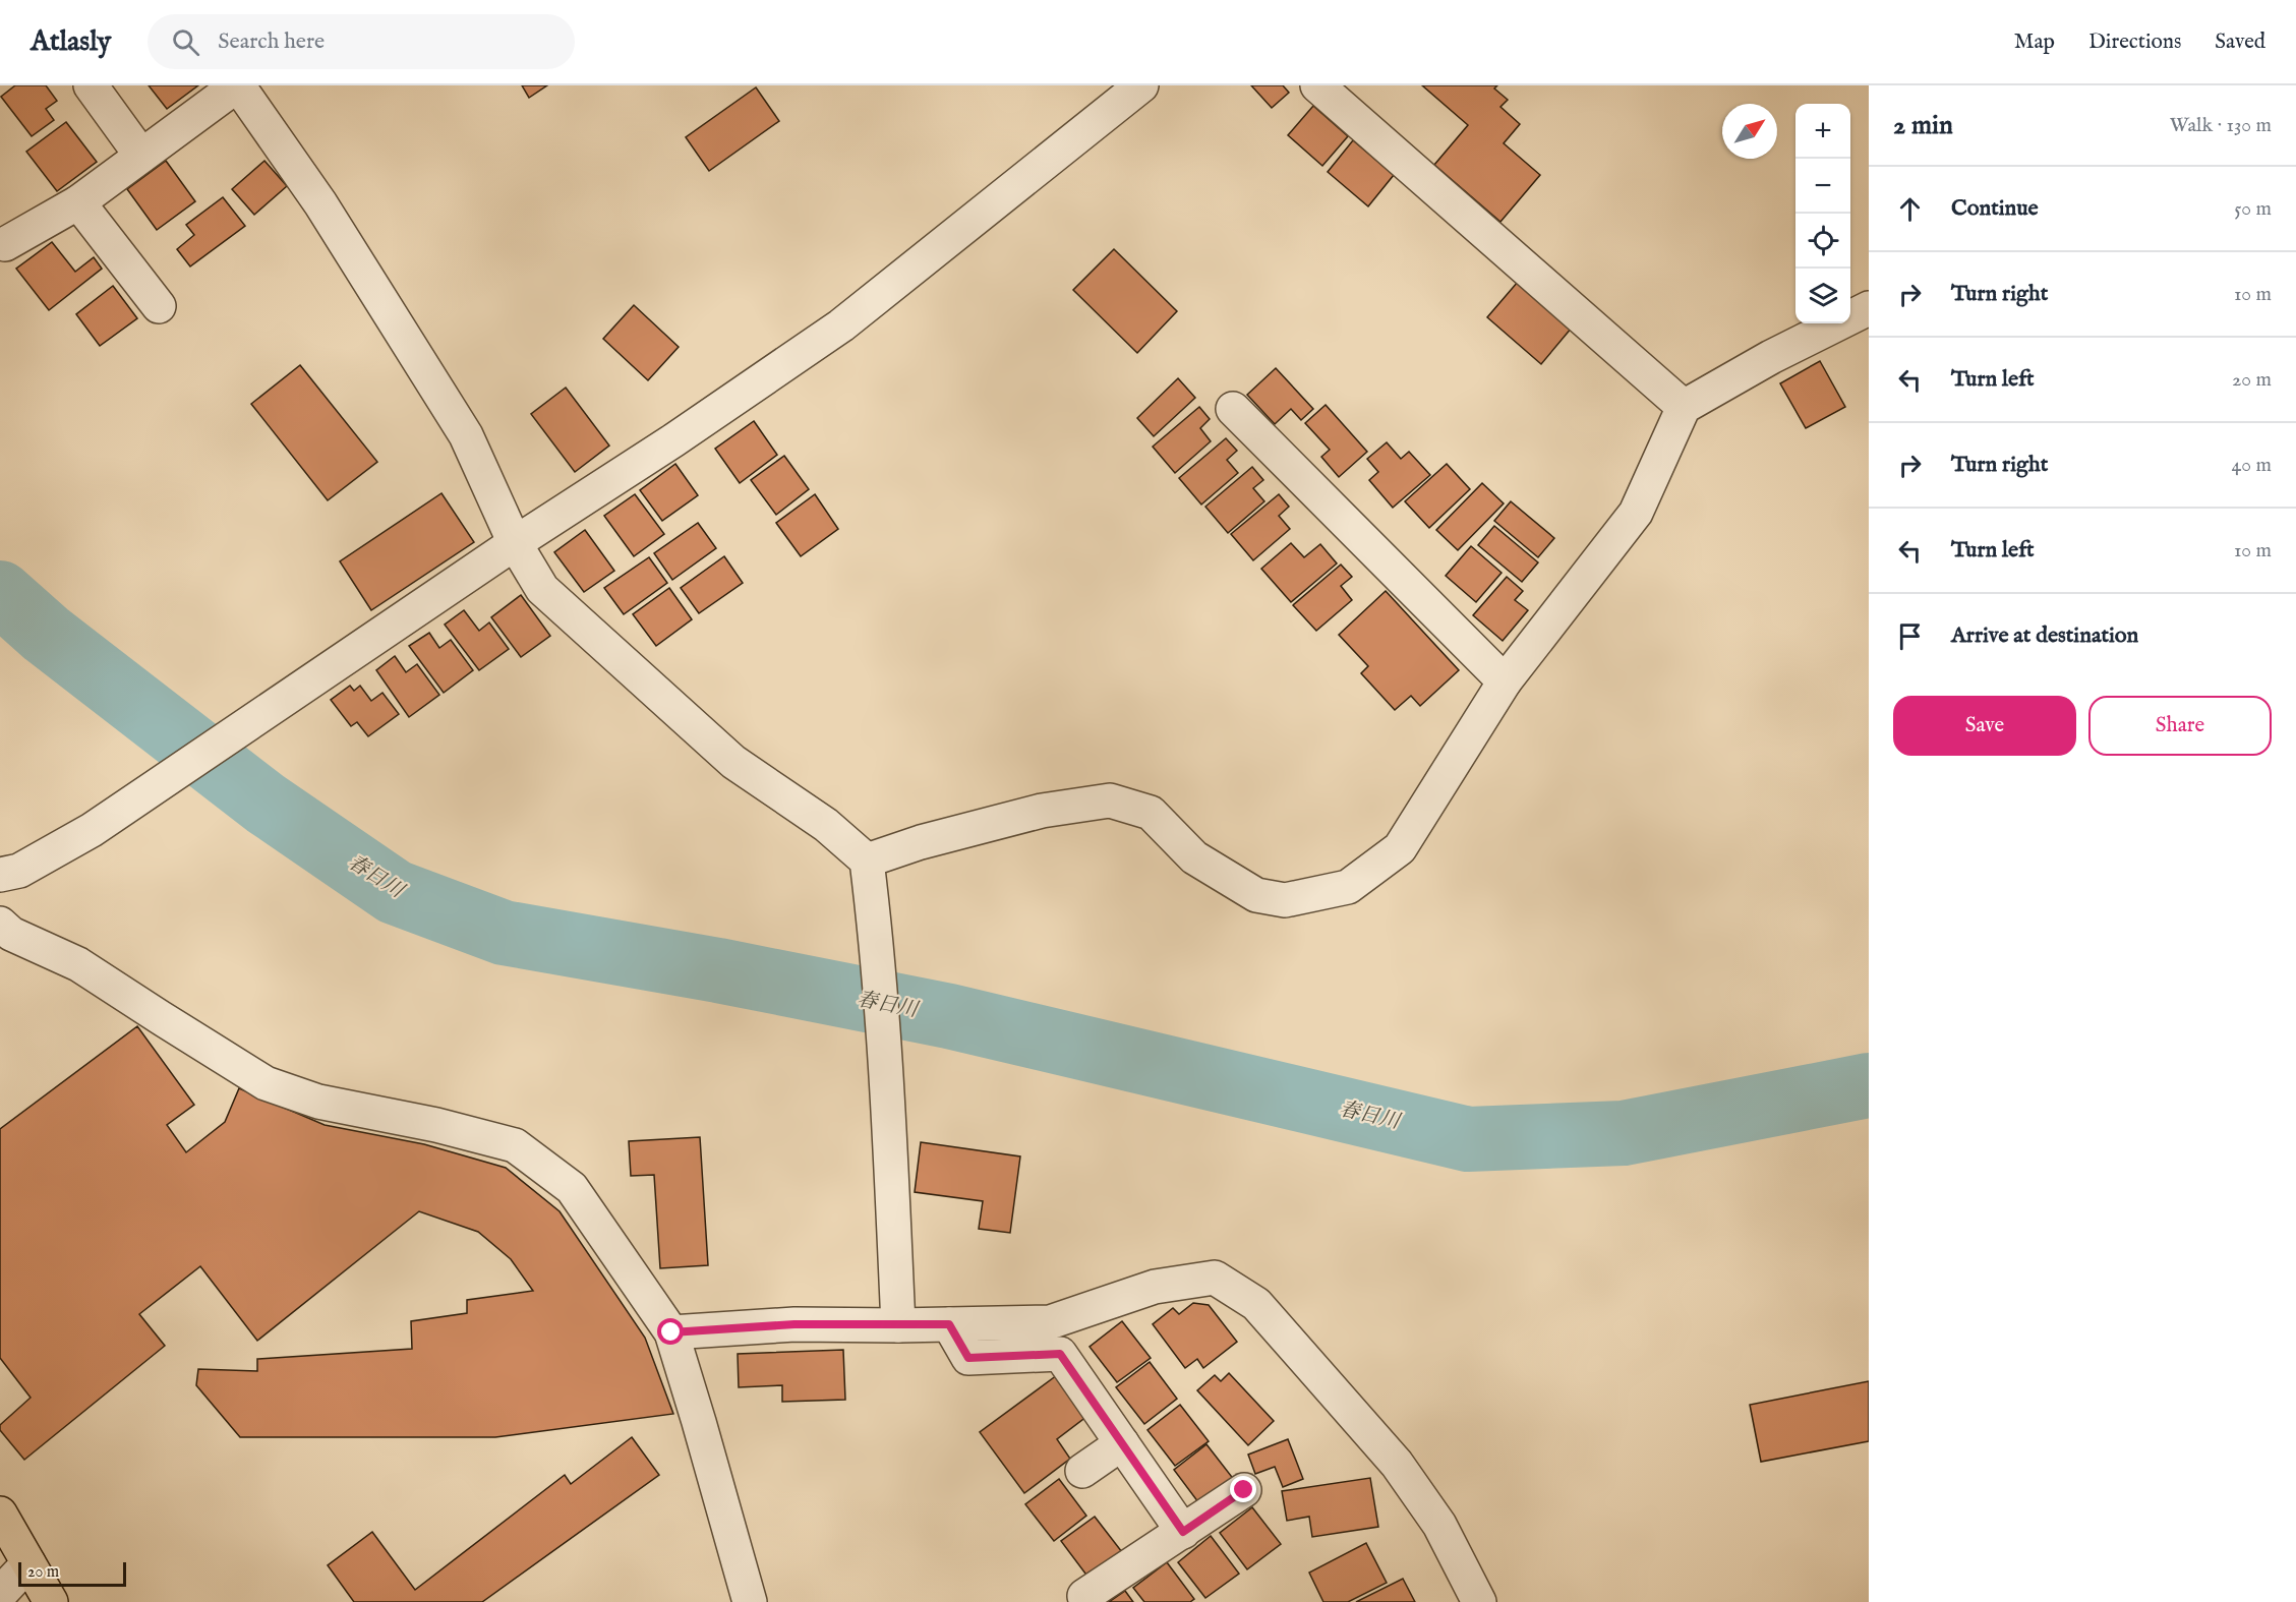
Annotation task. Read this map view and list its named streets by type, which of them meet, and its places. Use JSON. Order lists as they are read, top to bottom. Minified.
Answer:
{"water":["春日川"],"scale_bar":"20 m","north":"top right","page":{"header":"Atlasly","search":"Search here","nav":["Map","Directions","Saved"],"heading":["2 min","Walk · 130 m"],"map_buttons":["+","−"],"list":[["Continue","50 m"],["Turn right","10 m"],["Turn left","20 m"],["Turn right","40 m"],["Turn left","10 m"],"Arrive at destination"],"buttons":["Save","Share"],"scale":"20 m"}}
